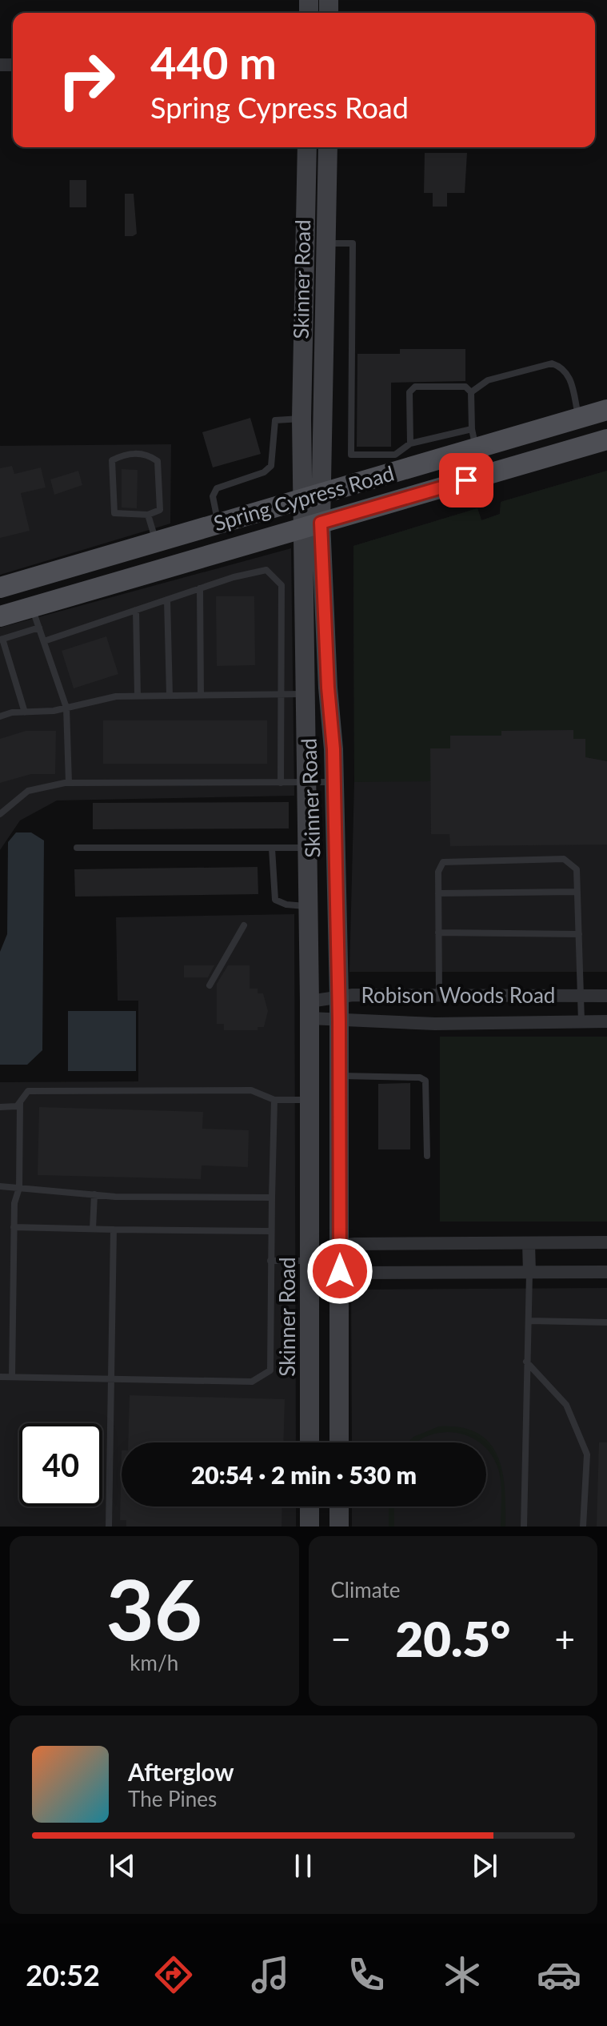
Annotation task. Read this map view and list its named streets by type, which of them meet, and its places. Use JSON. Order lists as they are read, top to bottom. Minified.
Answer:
{"streets":{"main road":["Spring Cypress Road"],"street":["Skinner Road","Robison Woods Road"]},"crossings":[["Skinner Road","Spring Cypress Road"],["Skinner Road","Robison Woods Road"]],"page":{"turn":["440 m","Spring Cypress Road"],"limit":"40","trip":"20:54 · 2 min · 530 m","tile":[["36","km/h"],"Climate"],"heat":["−","20.5°","+"],"song":["Afterglow","The Pines"],"tabs":"20:52"}}
